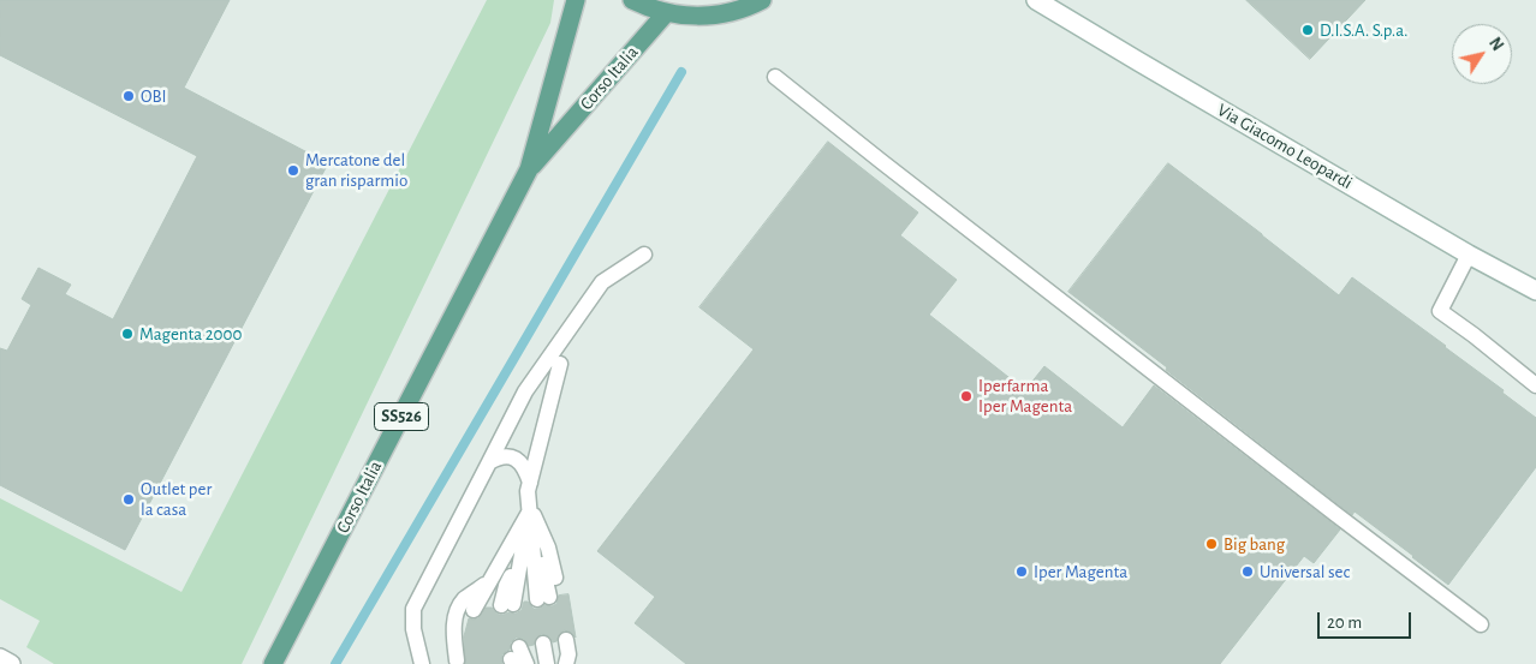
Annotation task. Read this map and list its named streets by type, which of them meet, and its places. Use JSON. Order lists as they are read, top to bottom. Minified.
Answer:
{"streets":{"main road":["Corso Italia","SS526"],"street":["Via Giacomo Leopardi"]},"places":["D.I.S.A. S.p.a.","OBI","Mercatone del gran risparmio","Magenta 2000","Iperfarma Iper Magenta","Outlet per la casa","Big bang","Iper Magenta","Universal sec"],"scale_bar":"20 m","north":"top right"}
